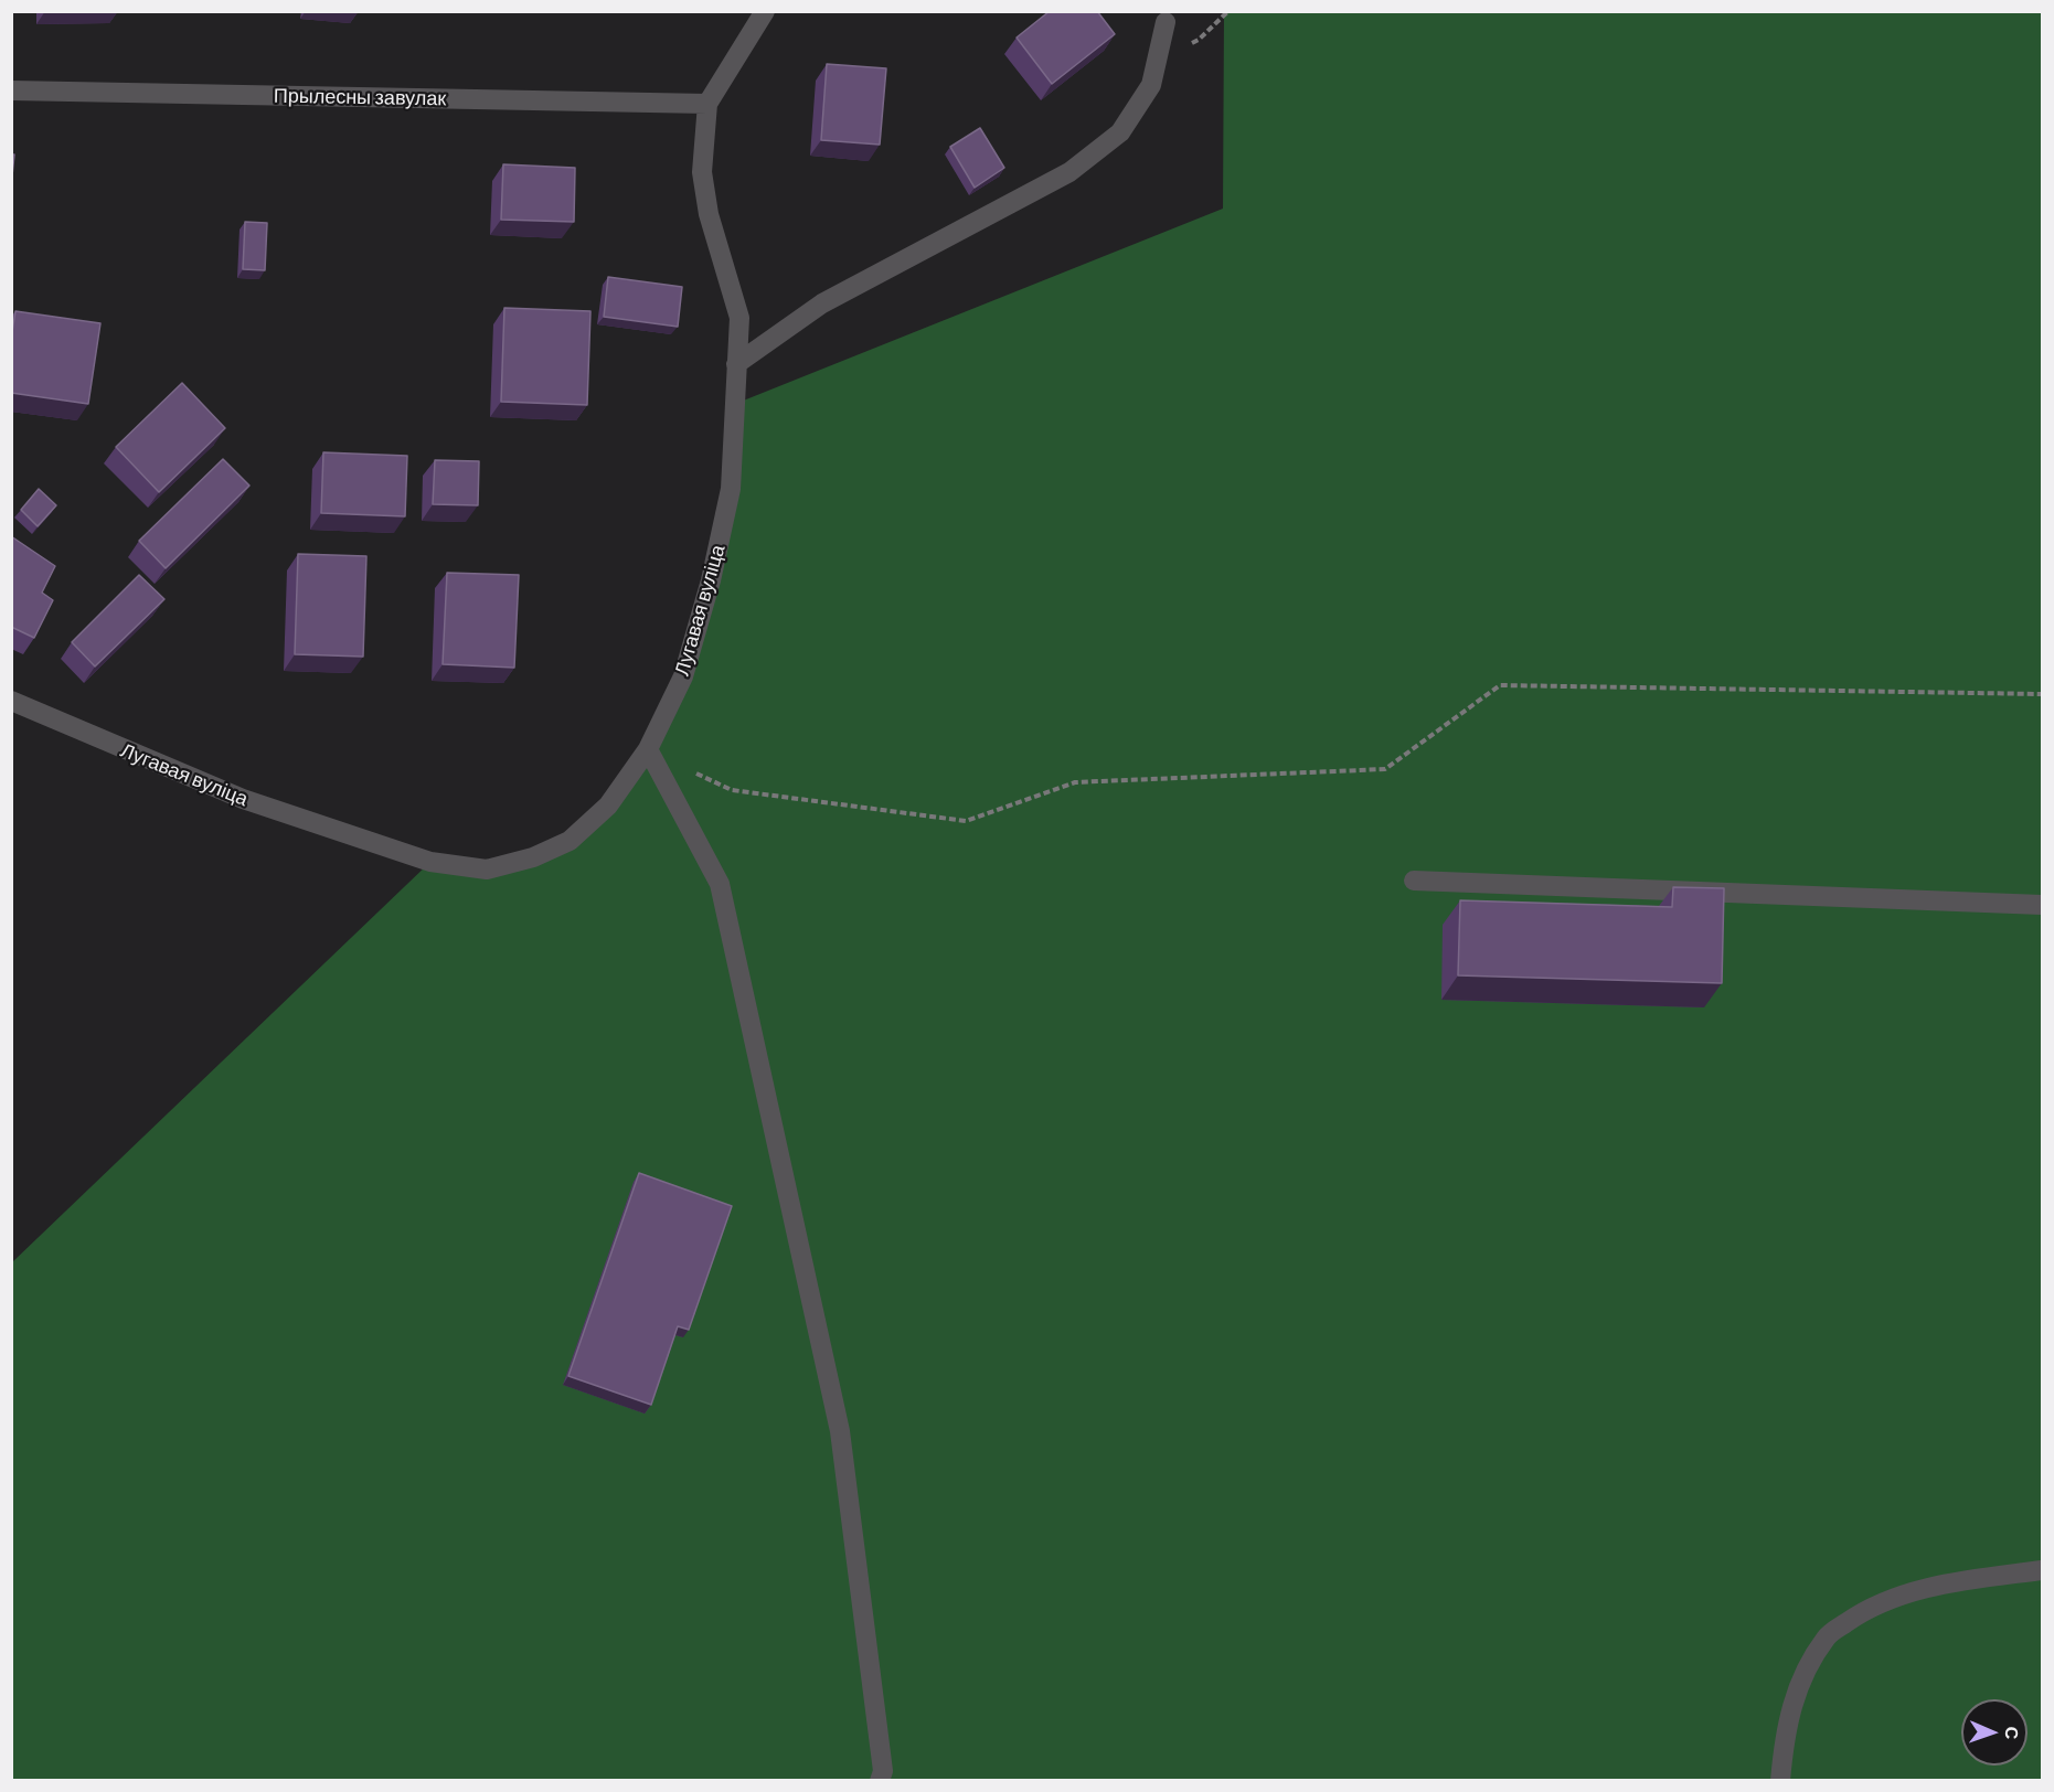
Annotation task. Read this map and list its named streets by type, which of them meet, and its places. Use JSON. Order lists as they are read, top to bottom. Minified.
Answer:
{"streets":{"street":["Прылесны завулак","Лугавая вуліца"]},"crossings":[["Прылесны завулак","Лугавая вуліца"]],"north":"right"}
